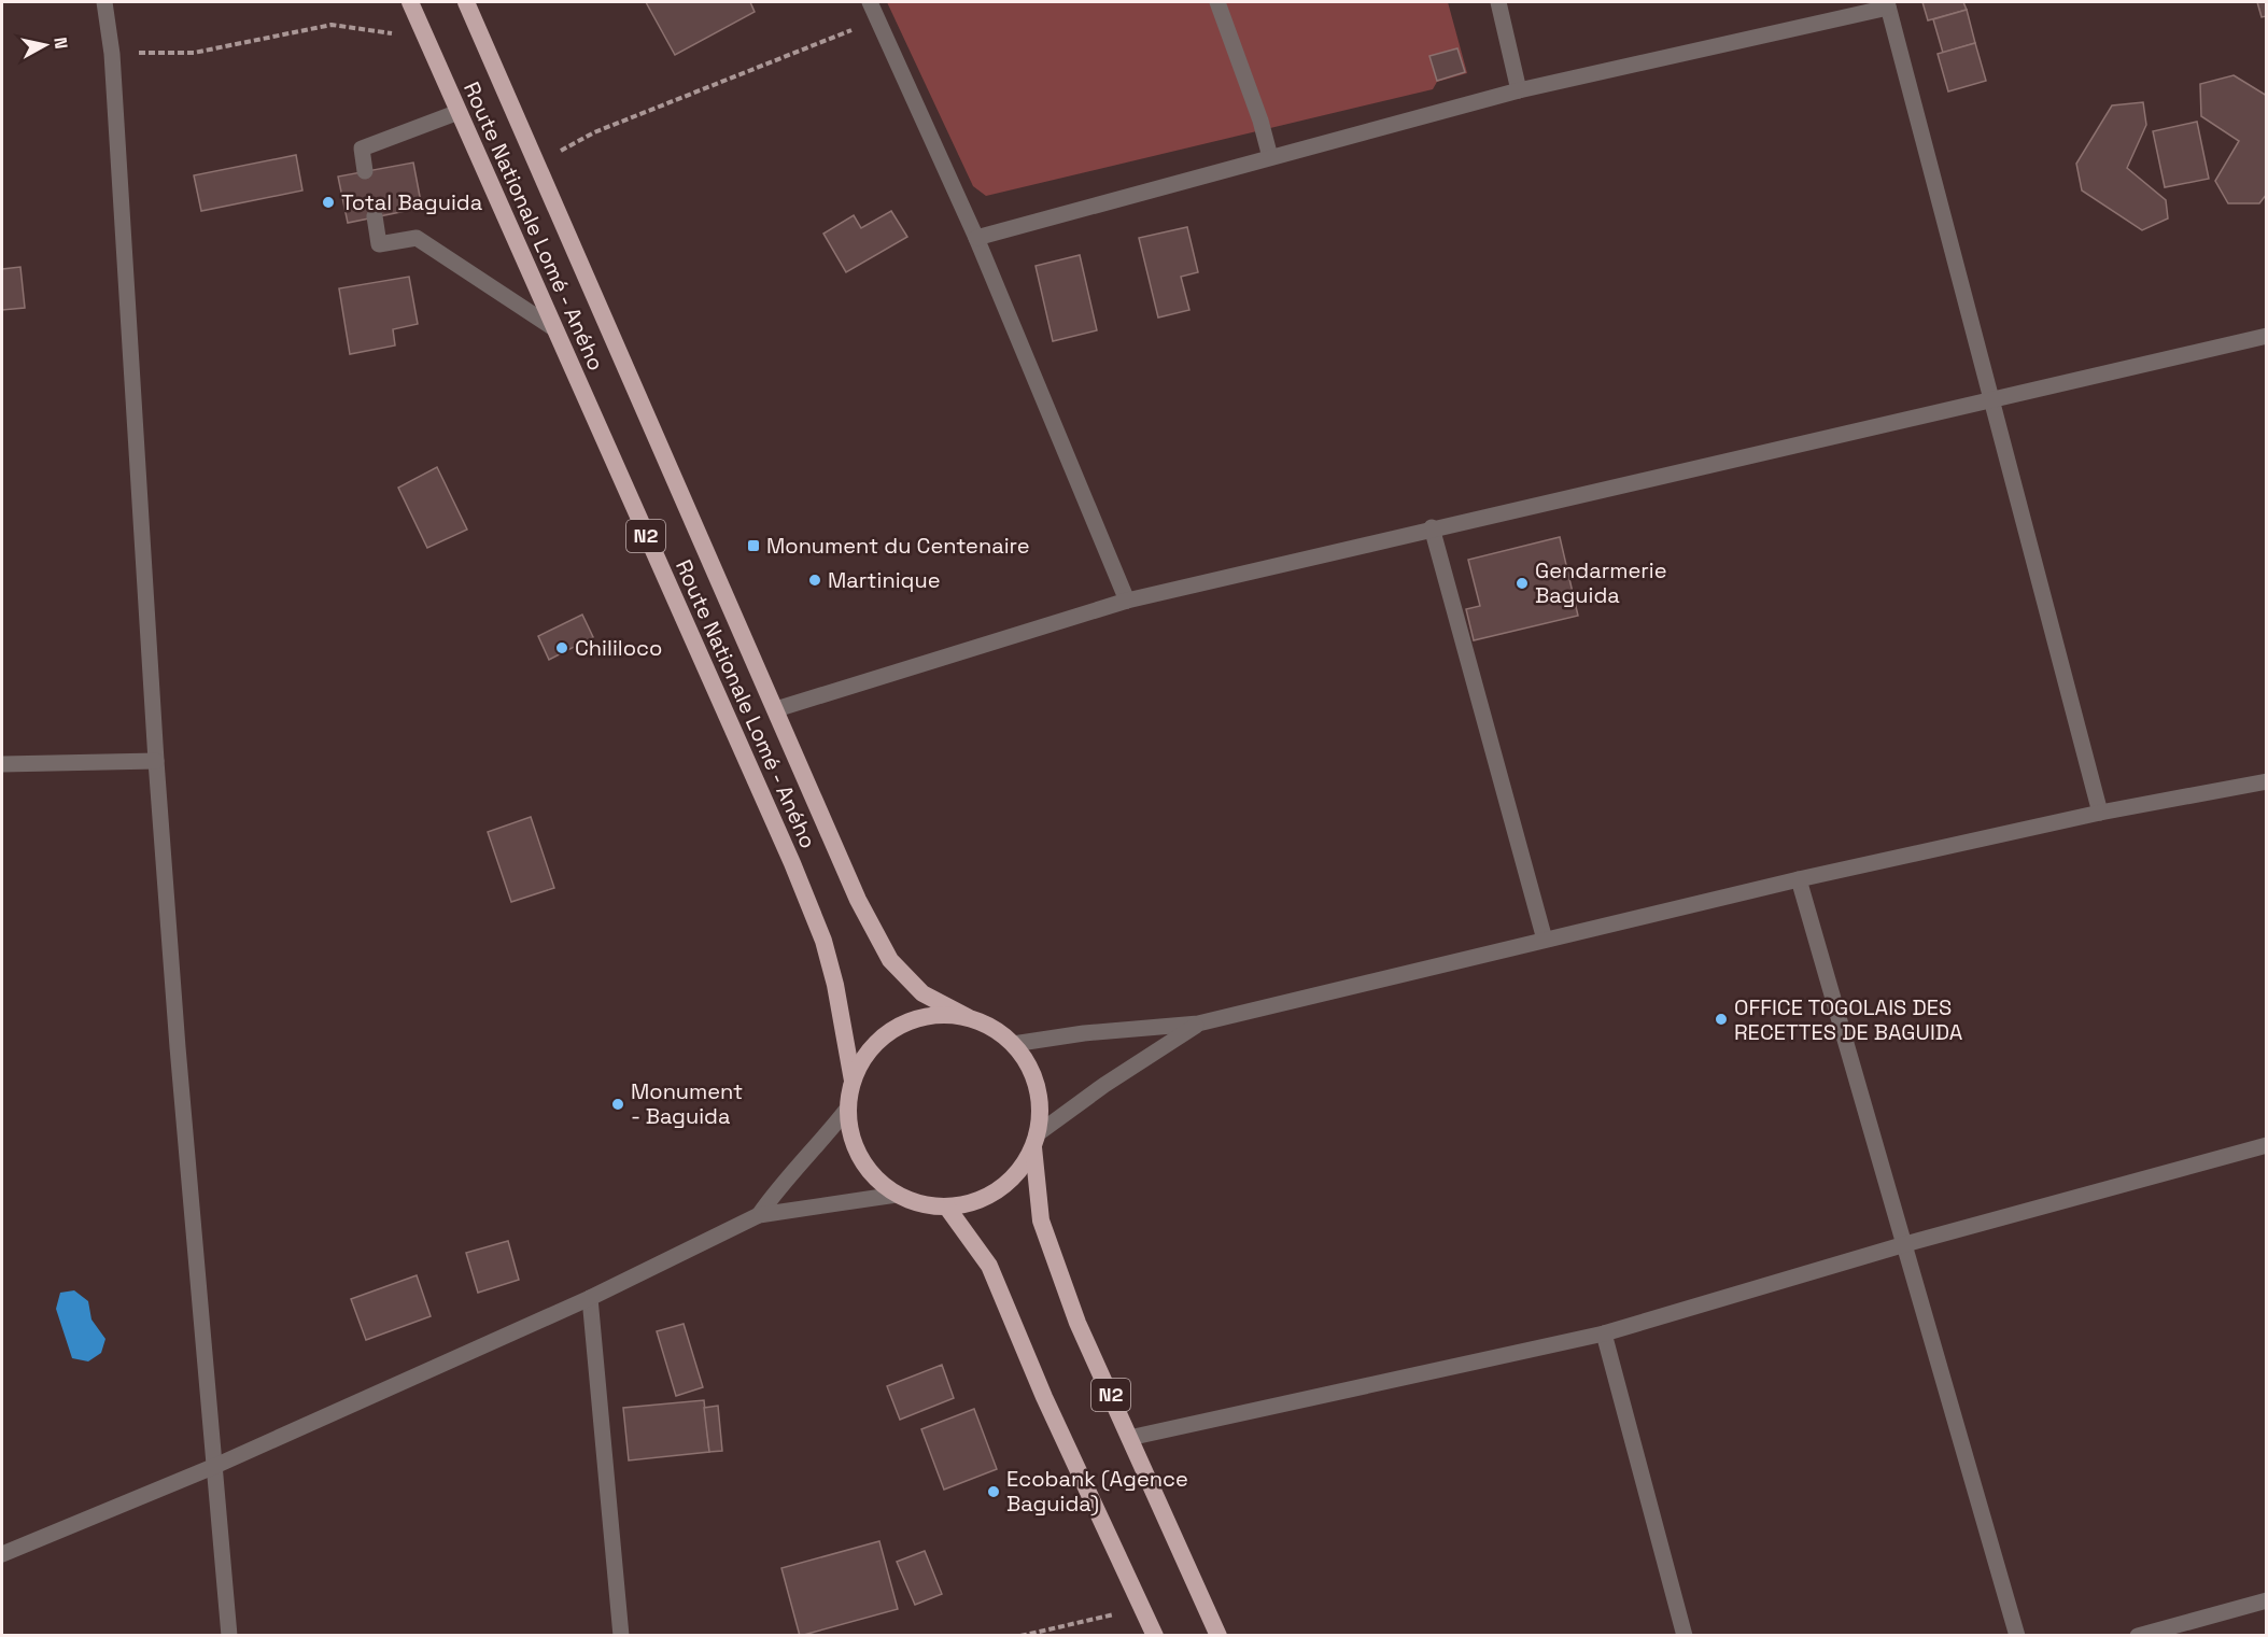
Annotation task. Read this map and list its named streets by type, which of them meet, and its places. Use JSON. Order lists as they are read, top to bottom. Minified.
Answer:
{"streets":{"highway":["Route Nationale Lomé - Aného","N2"]},"crossings":[["Route Nationale Lomé - Aného","N2"]],"places":{"other":["Total Baguida","Martinique","Gendarmerie Baguida","Chililoco","OFFICE TOGOLAIS DES RECETTES DE BAGUIDA","Monument - Baguida","Ecobank (Agence Baguida)"],"transit":["Monument du Centenaire"]},"north":"right"}
